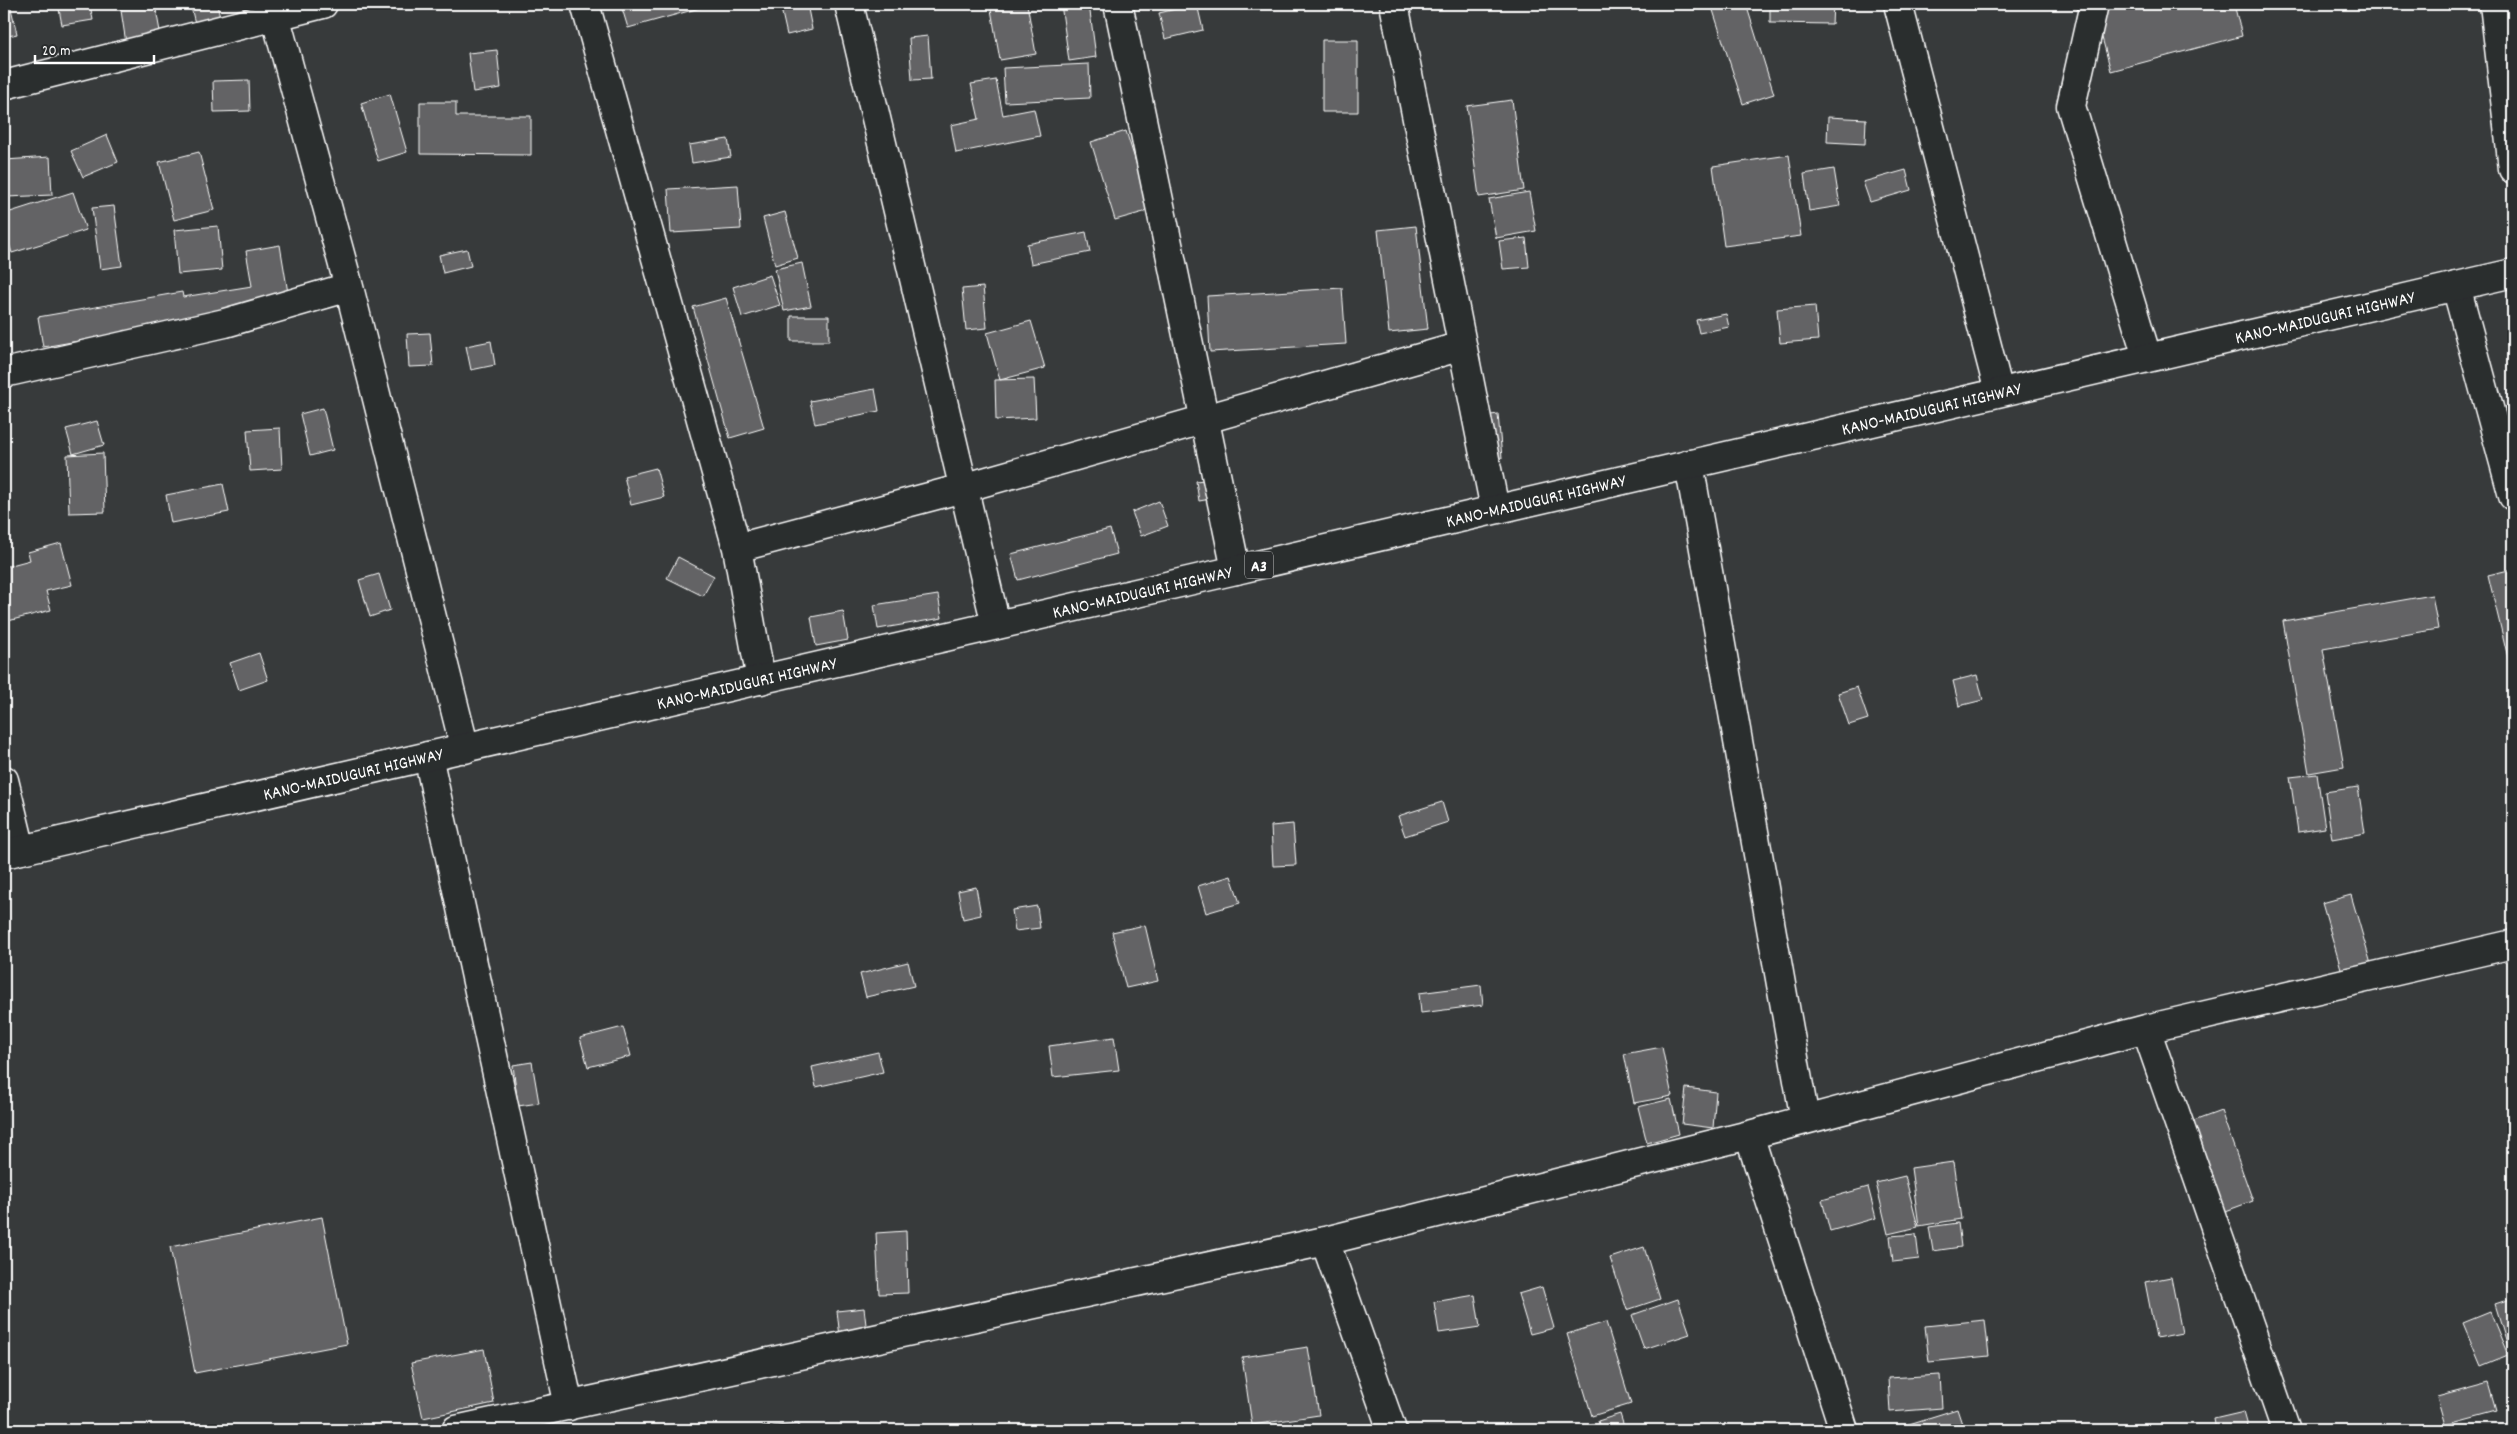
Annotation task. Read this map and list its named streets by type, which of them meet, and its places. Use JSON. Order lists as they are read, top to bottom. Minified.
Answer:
{"streets":{"main road":["KANO-MAIDUGURI HIGHWAY","A3"]},"scale_bar":"20 m"}
